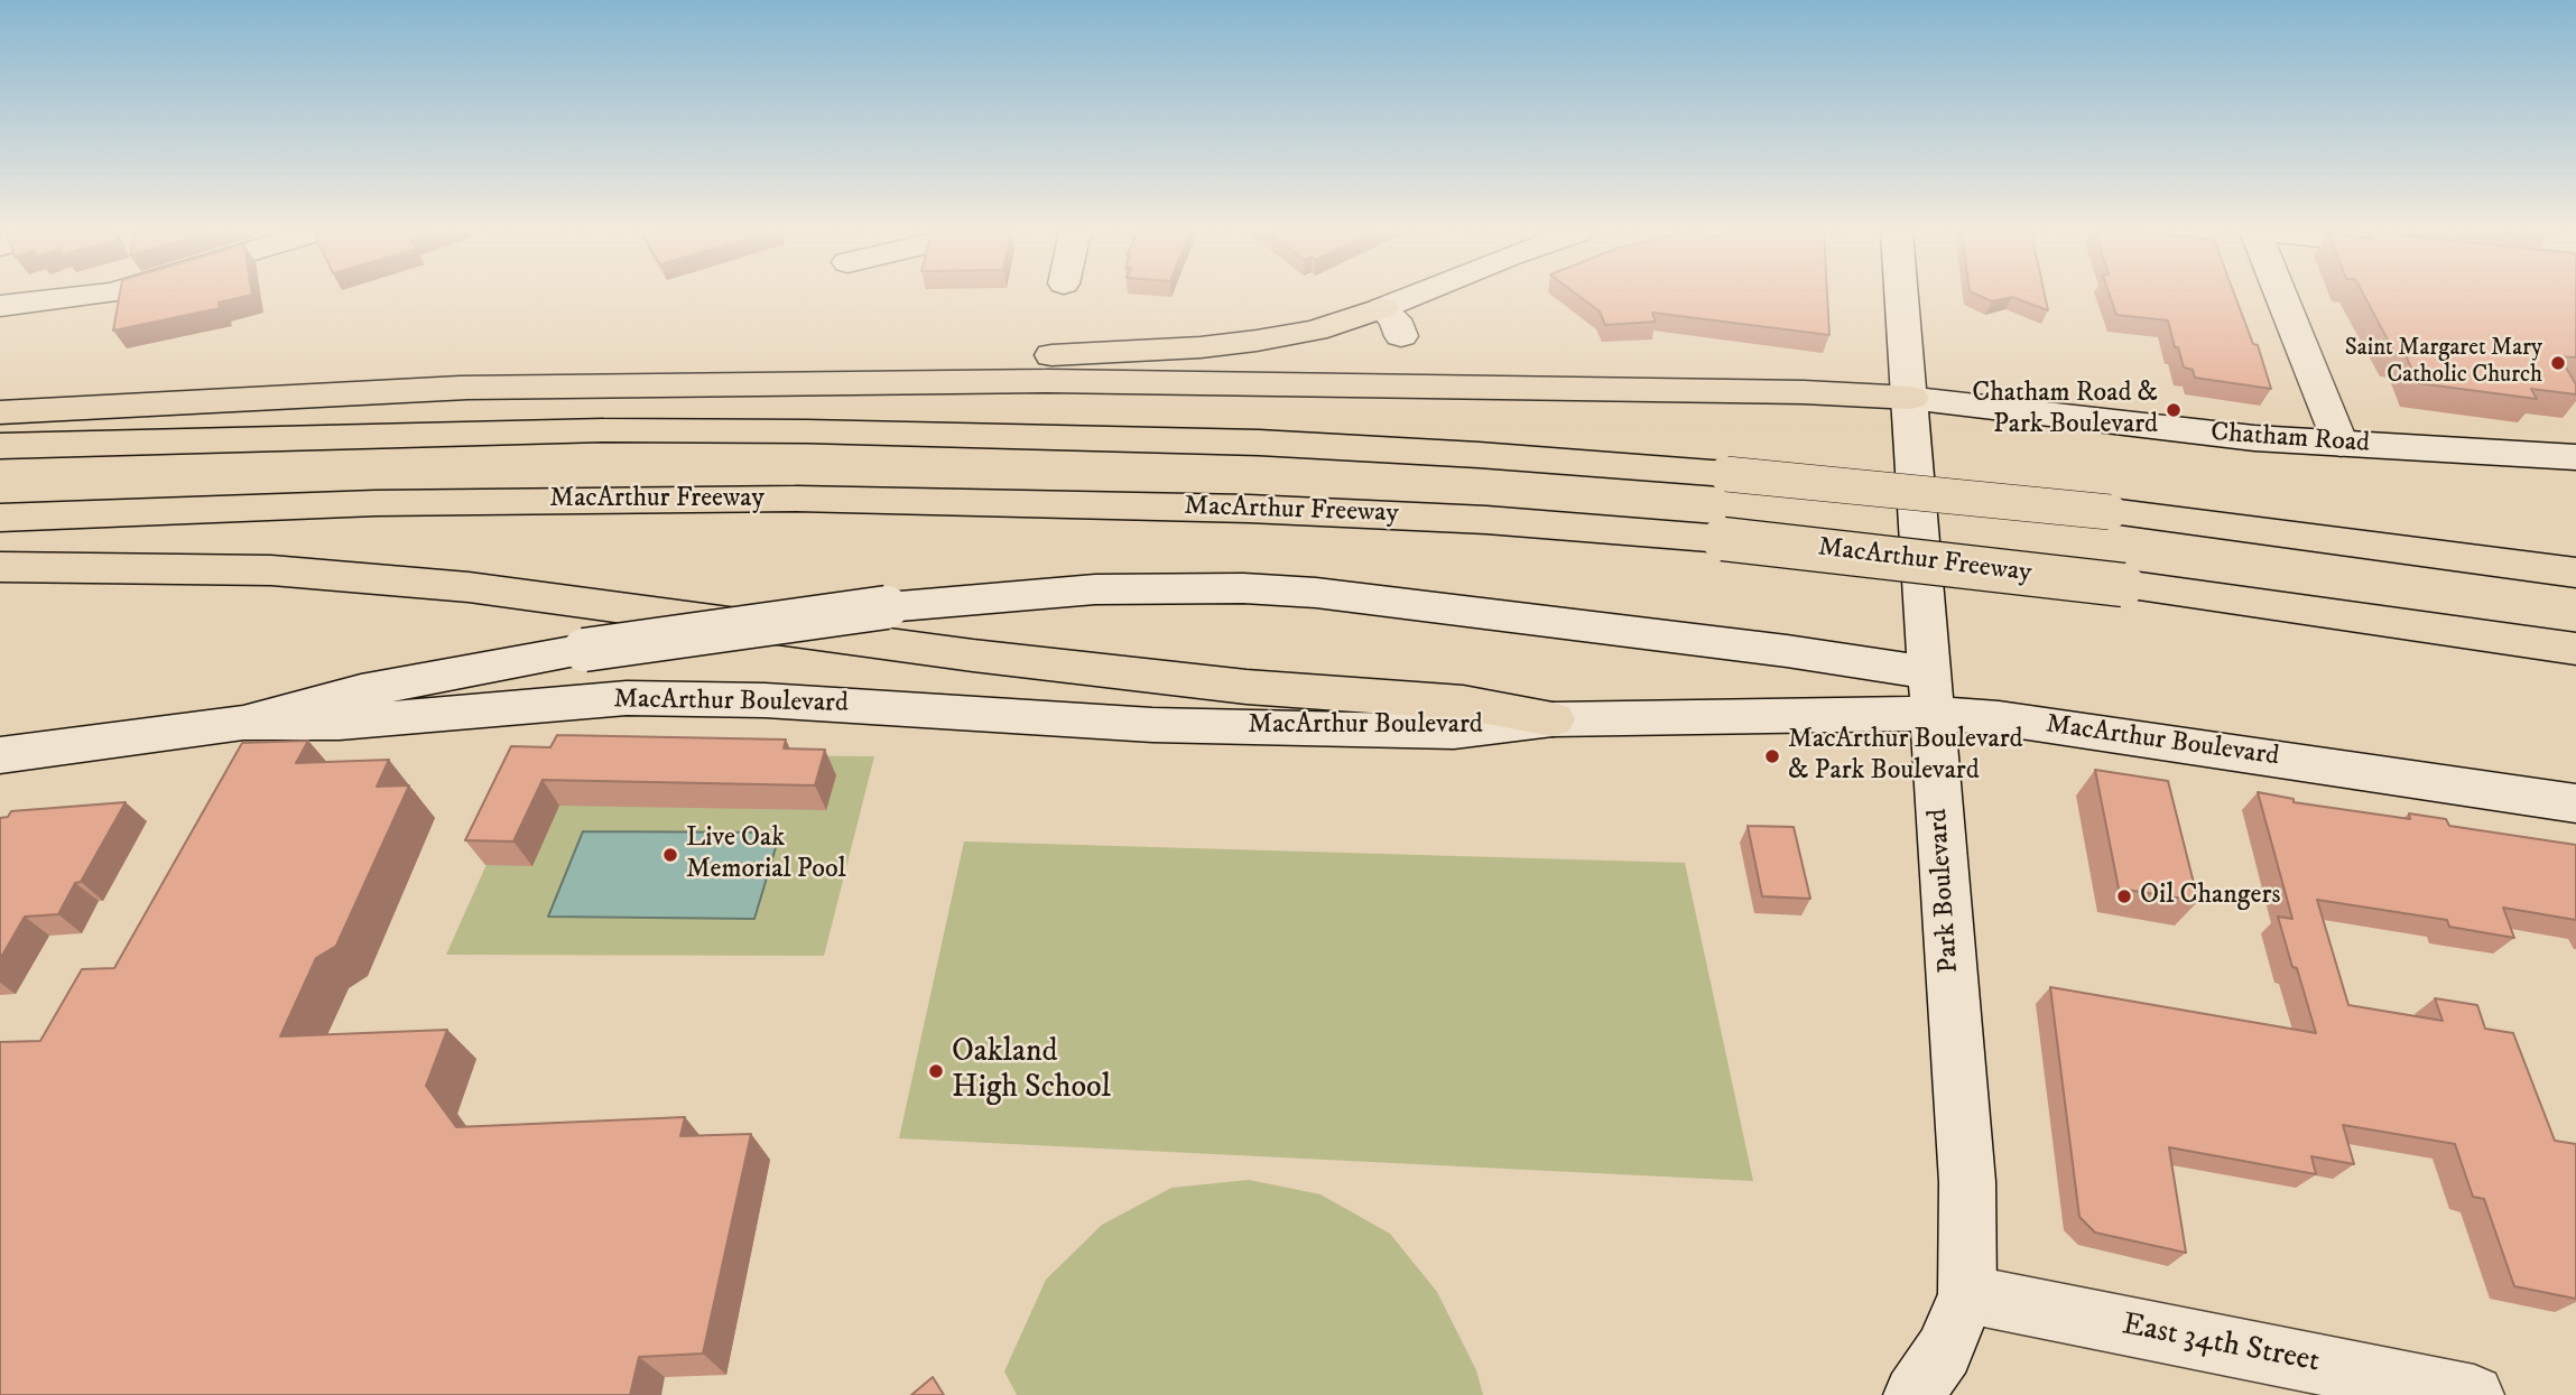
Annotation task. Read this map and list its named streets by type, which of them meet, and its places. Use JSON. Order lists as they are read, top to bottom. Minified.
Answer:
{"streets":{"highway":["MacArthur Freeway"],"main road":["Chatham Road","MacArthur Boulevard","Park Boulevard","East 34th Street"]},"crossings":[["Chatham Road","Park Boulevard"],["MacArthur Boulevard","Park Boulevard"],["Park Boulevard","East 34th Street"]],"places":["Saint Margaret Mary Catholic Church","Chatham Road & Park Boulevard","MacArthur Boulevard & Park Boulevard","Live Oak Memorial Pool","Oil Changers","Oakland High School"]}
